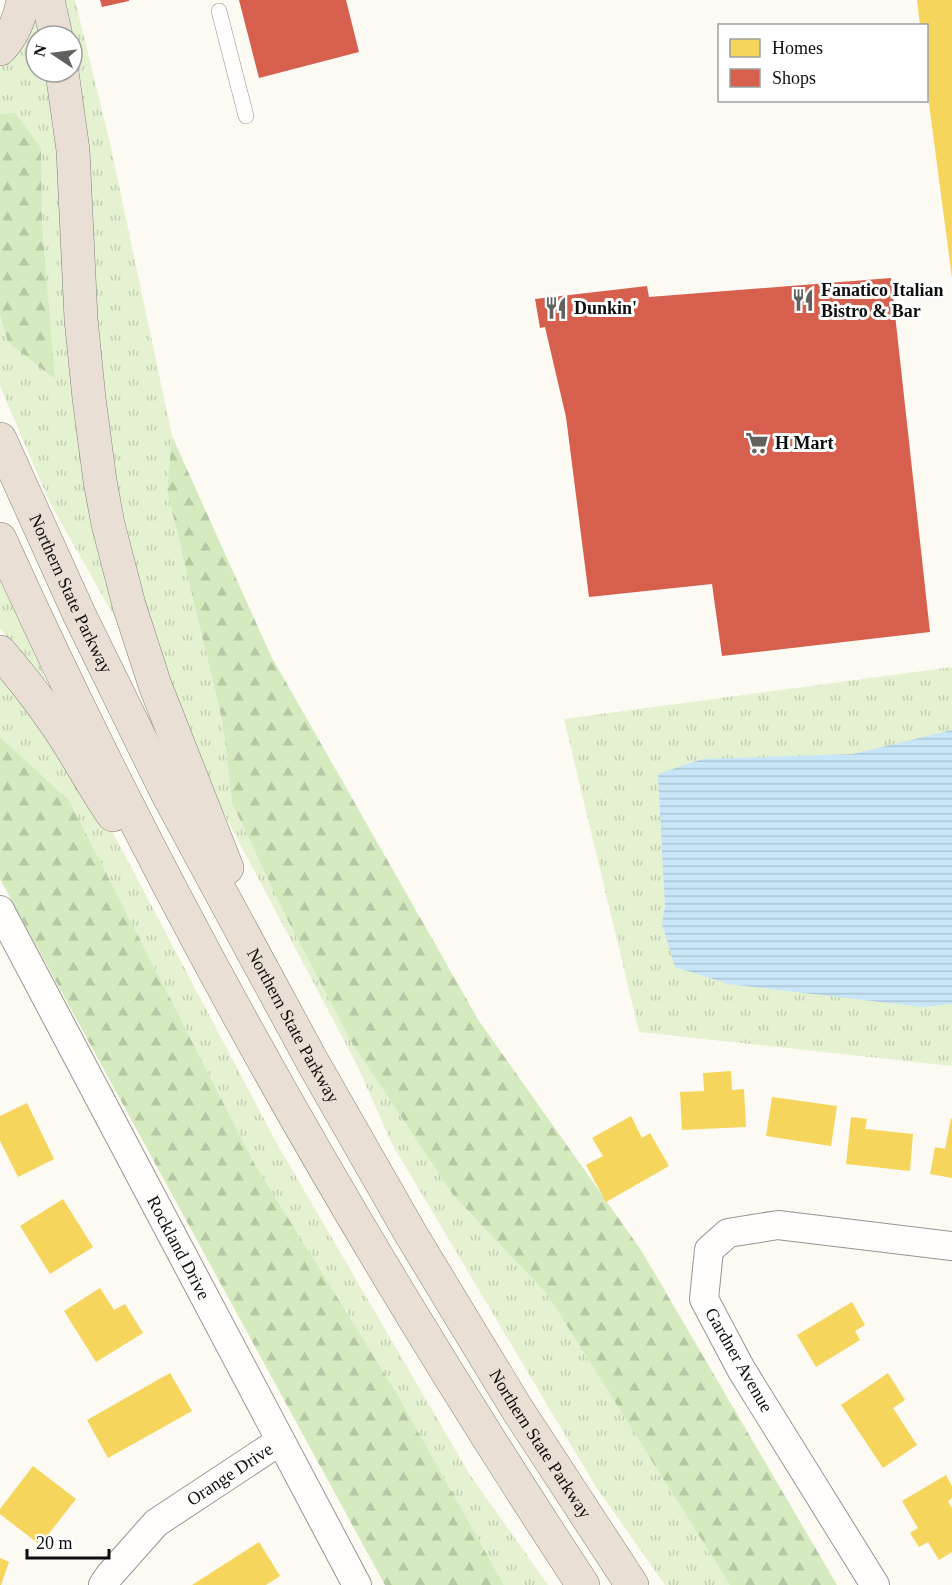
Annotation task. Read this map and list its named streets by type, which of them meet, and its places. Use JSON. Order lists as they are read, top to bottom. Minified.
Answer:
{"streets":{"highway":["Northern State Parkway"],"street":["Rockland Drive","Gardner Avenue","Orange Drive"]},"crossings":[["Rockland Drive","Orange Drive"]],"places":{"restaurant":["Fanatico Italian Bistro & Bar","Dunkin'"],"supermarket":["H Mart"]},"legend":["Homes","Shops"],"scale_bar":"20 m","north":"left"}
